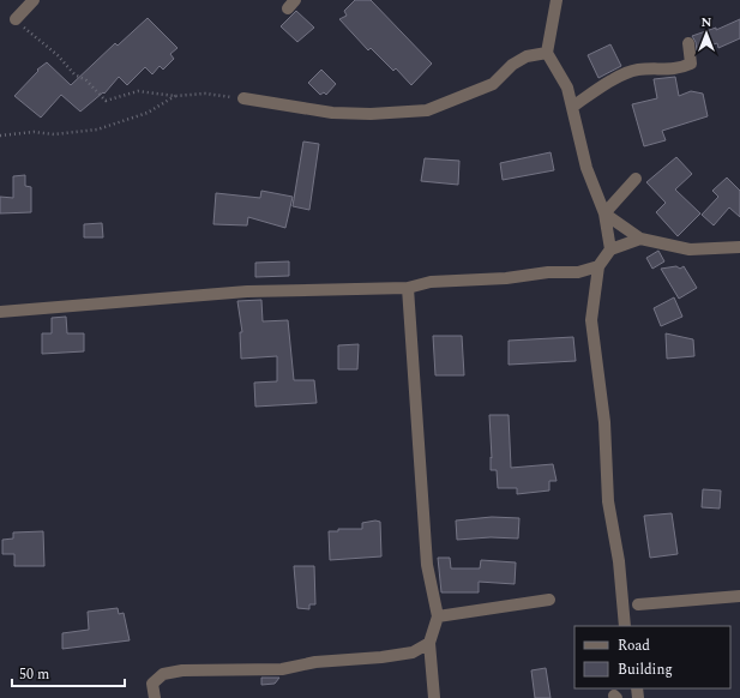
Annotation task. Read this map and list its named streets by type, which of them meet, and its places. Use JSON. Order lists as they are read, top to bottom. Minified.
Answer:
{"legend":["Road","Building"],"scale_bar":"50 m","north":"top"}
